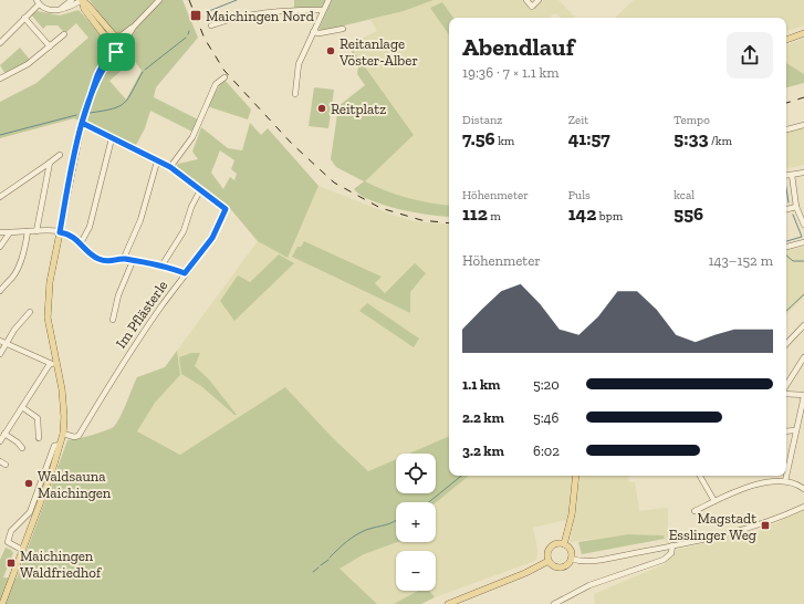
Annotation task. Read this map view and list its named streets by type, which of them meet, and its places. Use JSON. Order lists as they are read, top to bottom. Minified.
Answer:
{"streets":{"street":["Im Pflästerle"]},"places":{"transit":["Maichingen Nord","Magstadt Esslinger Weg","Maichingen Waldfriedhof"],"other":["Reitanlage Vöster-Alber","Reitplatz","Waldsauna Maichingen"]},"page":{"heading":["Abendlauf","19:36 · 7 × 1.1 km"],"stats":[["Distanz","7.56 km"],["Zeit","41:57"],["Tempo","5:33 /km"],["Höhenmeter","112 m"],["Puls","142 bpm"],["kcal","556"]],"chart":["Höhenmeter","143–152 m"],"list":[{"name":"1.1 km","note":"5:20"},{"name":"2.2 km","note":"5:46"},{"name":"3.2 km","note":"6:02"}],"map_buttons":["+","−"]}}
